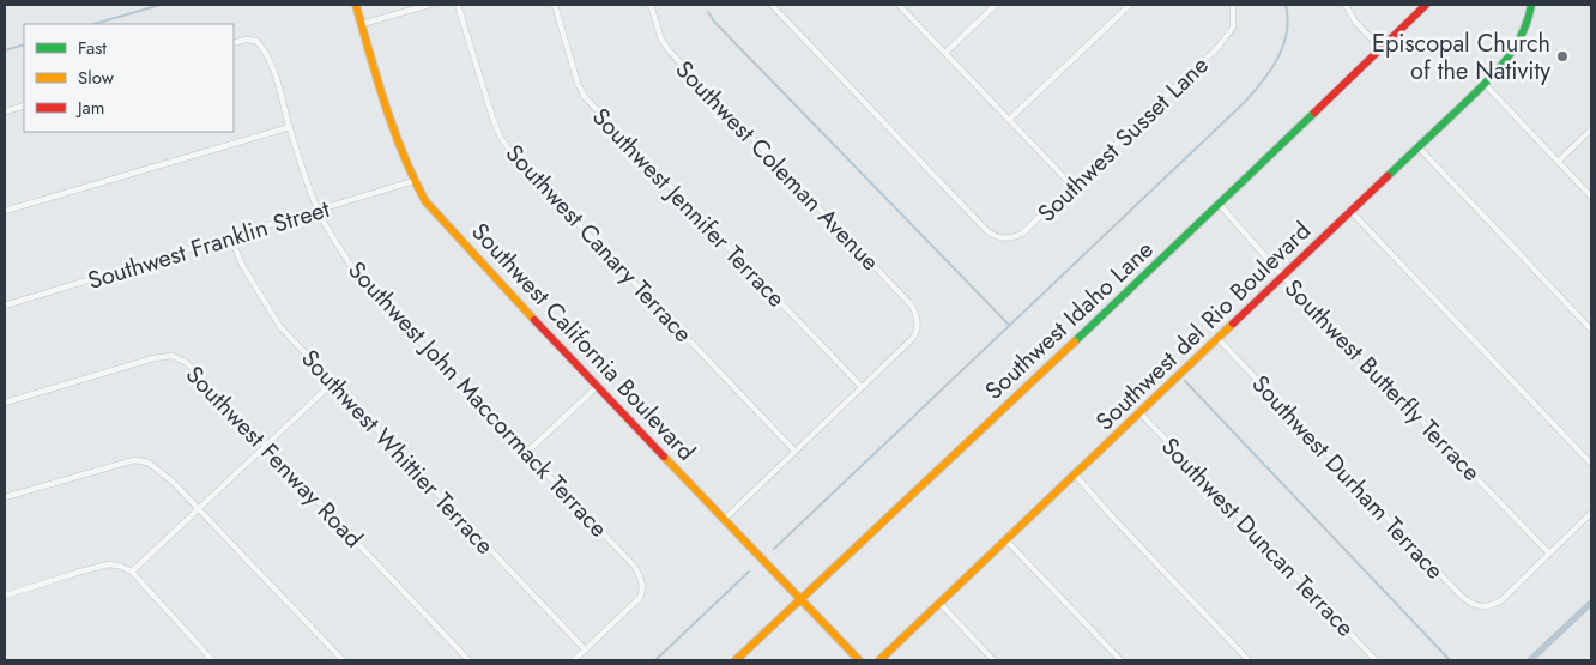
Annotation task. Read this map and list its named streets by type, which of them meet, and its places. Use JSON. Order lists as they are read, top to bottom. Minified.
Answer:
{"streets":{"street":["Southwest Susset Lane","Southwest Coleman Avenue","Southwest Jennifer Terrace","Southwest Canary Terrace","Southwest Franklin Street","Southwest Idaho Lane","Southwest del Rio Boulevard","Southwest California Boulevard","Southwest Butterfly Terrace","Southwest John Maccormack Terrace","Southwest Whittier Terrace","Southwest Fenway Road","Southwest Durham Terrace","Southwest Duncan Terrace"]},"crossings":[["Southwest Coleman Avenue","Southwest Jennifer Terrace"],["Southwest Franklin Street","Southwest California Boulevard"],["Southwest Franklin Street","Southwest John Maccormack Terrace"],["Southwest Franklin Street","Southwest Whittier Terrace"],["Southwest Idaho Lane","Southwest California Boulevard"],["Southwest Idaho Lane","Southwest Butterfly Terrace"],["Southwest del Rio Boulevard","Southwest Butterfly Terrace"],["Southwest del Rio Boulevard","Southwest Durham Terrace"],["Southwest del Rio Boulevard","Southwest Duncan Terrace"],["Southwest Butterfly Terrace","Southwest Durham Terrace"],["Southwest John Maccormack Terrace","Southwest Whittier Terrace"]],"places":["Episcopal Church of the Nativity"],"legend":["Fast","Slow","Jam"]}
